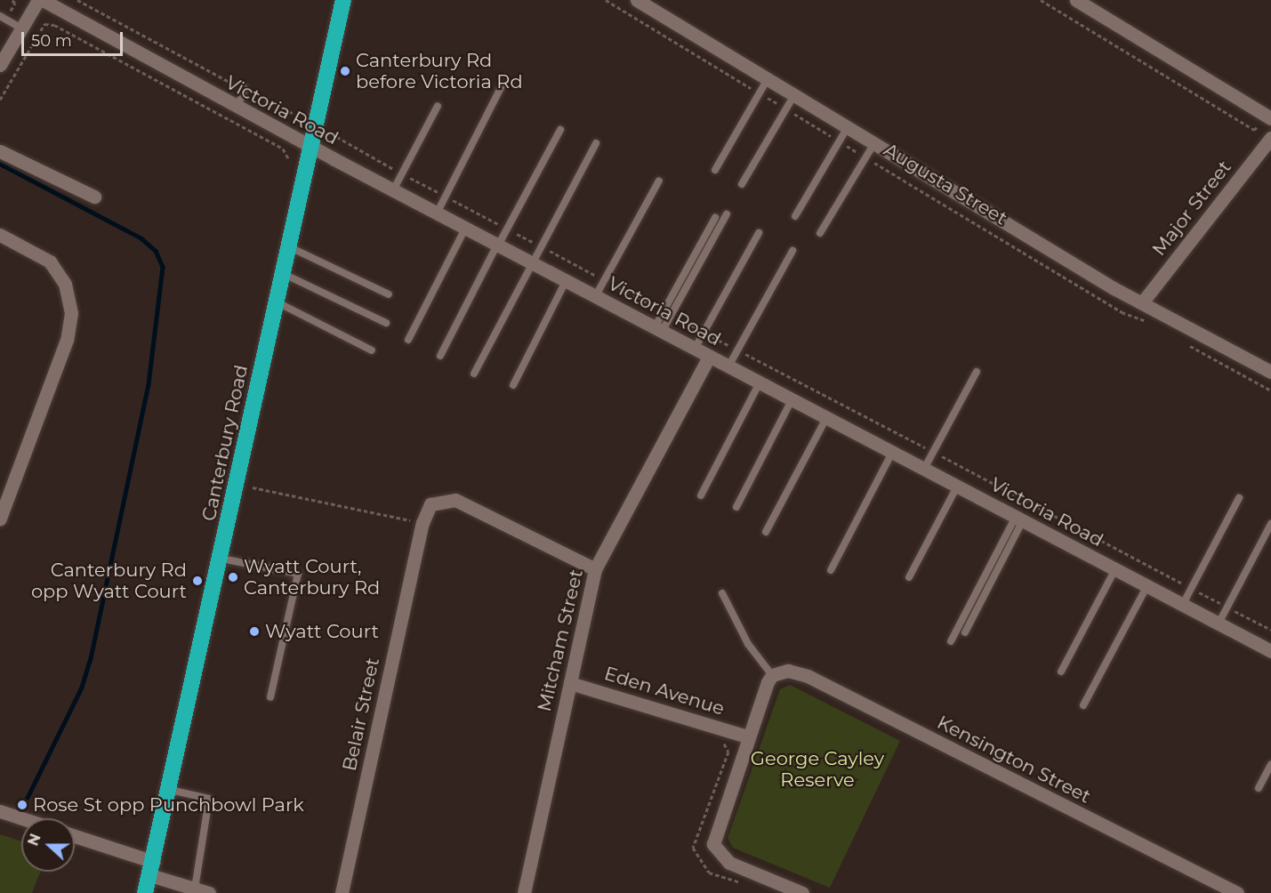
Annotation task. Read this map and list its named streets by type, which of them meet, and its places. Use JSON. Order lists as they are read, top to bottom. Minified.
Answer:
{"streets":{"highway":["Canterbury Road"],"street":["Victoria Road","Augusta Street","Major Street","Mitcham Street","Eden Avenue","Belair Street","Kensington Street"]},"crossings":[["Victoria Road","Canterbury Road"],["Victoria Road","Mitcham Street"],["Augusta Street","Major Street"],["Mitcham Street","Eden Avenue"],["Mitcham Street","Belair Street"]],"parks":["George Cayley Reserve"],"places":["Canterbury Rd before Victoria Rd","Wyatt Court, Canterbury Rd","Canterbury Rd opp Wyatt Court","Wyatt Court","Rose St opp Punchbowl Park"],"scale_bar":"50 m","north":"left"}
